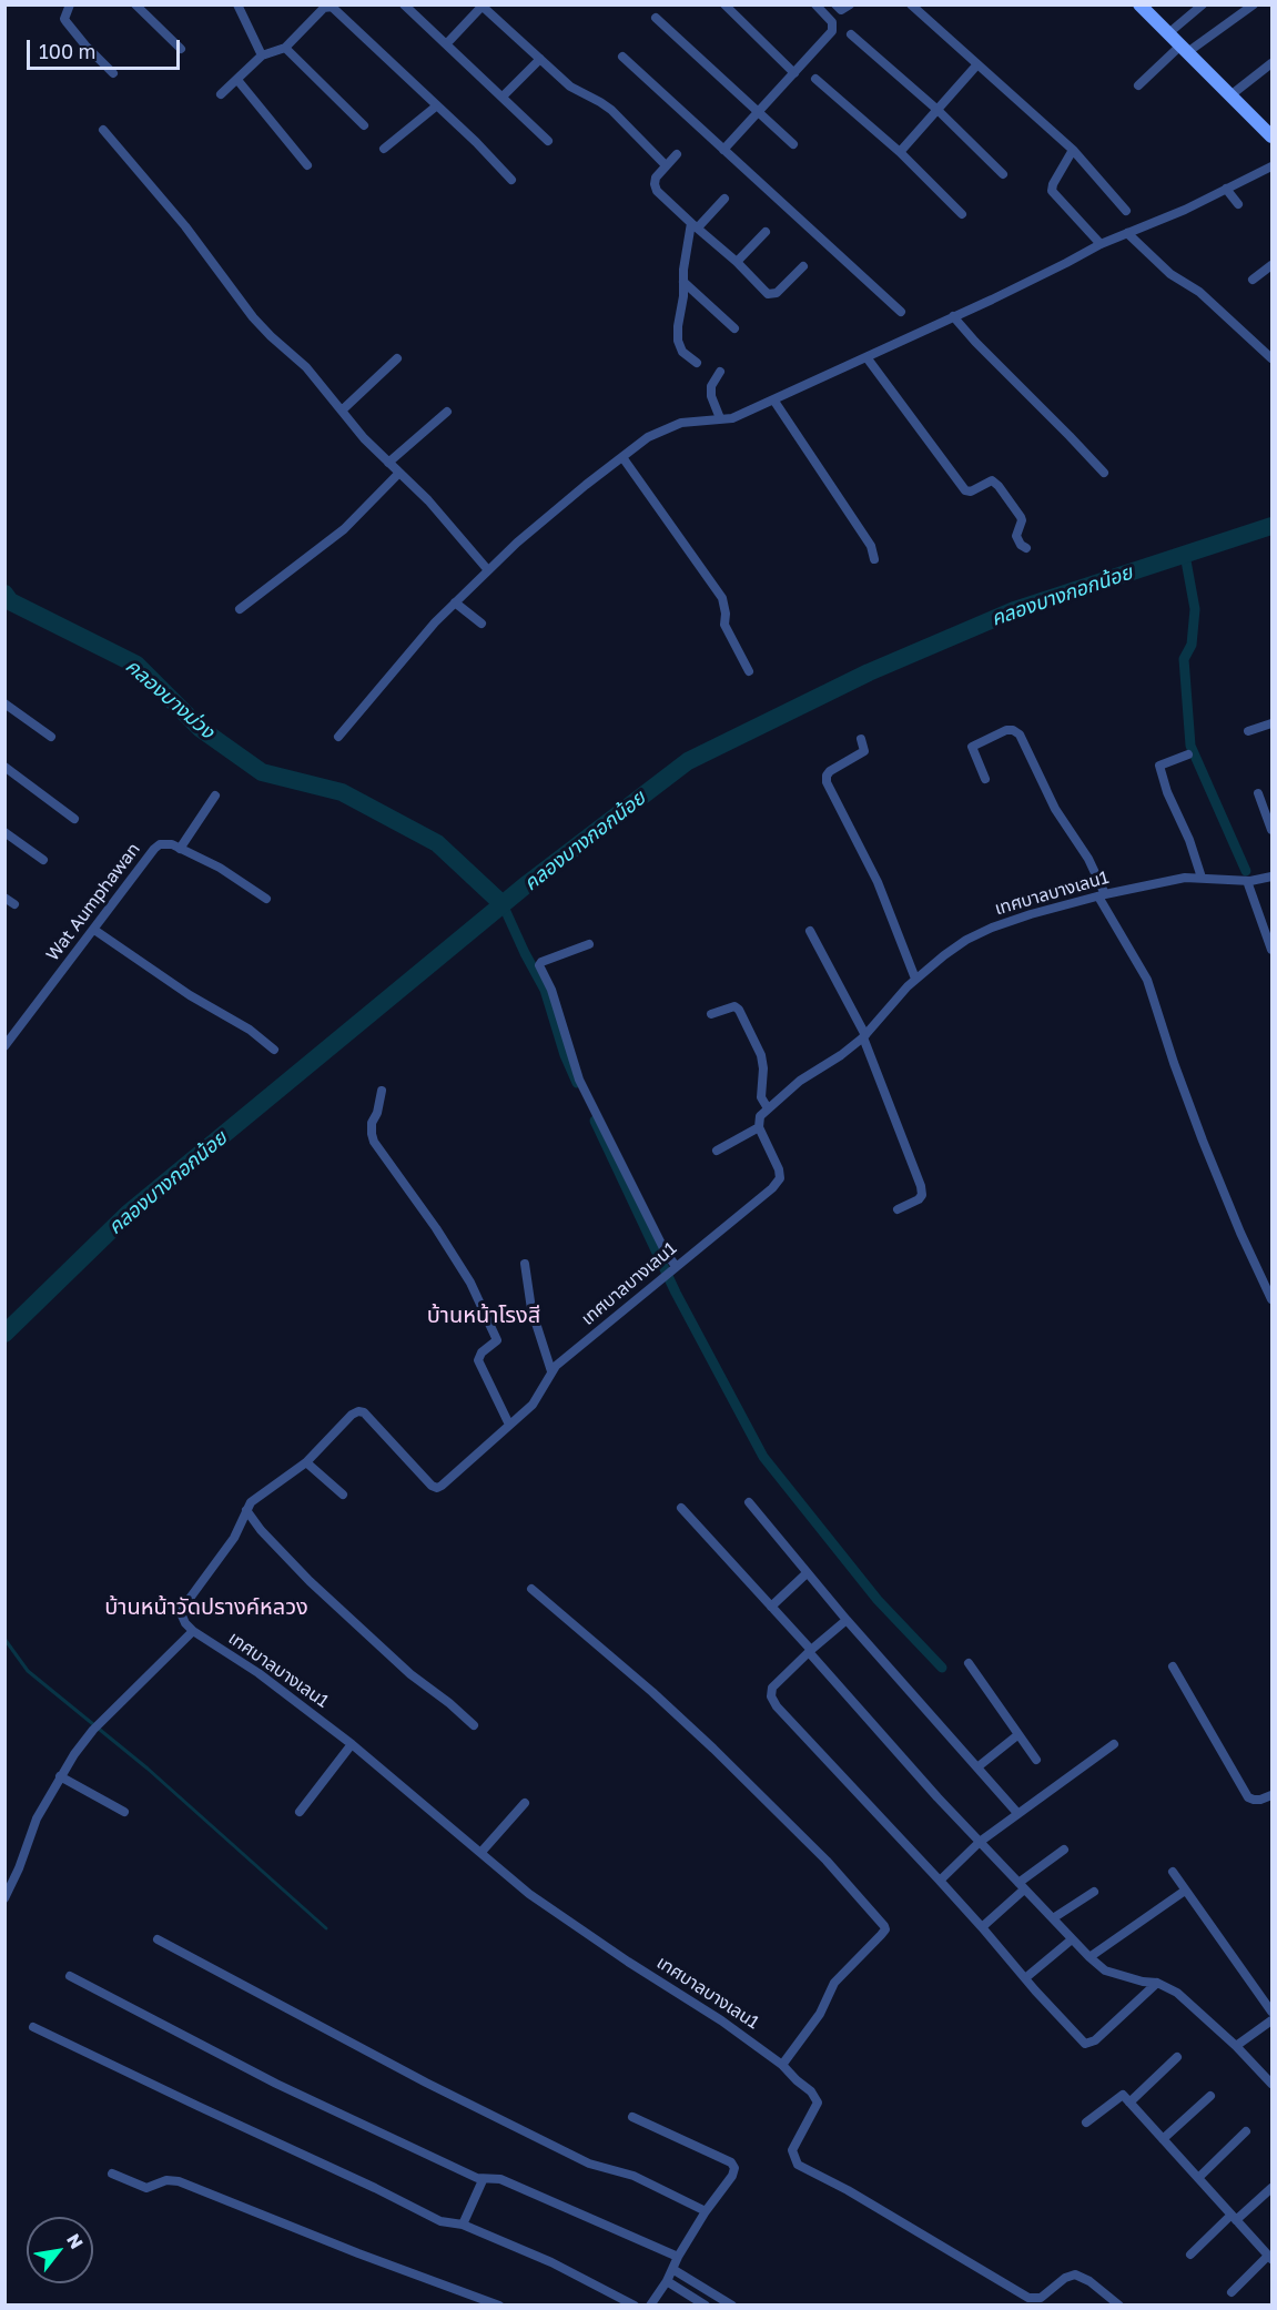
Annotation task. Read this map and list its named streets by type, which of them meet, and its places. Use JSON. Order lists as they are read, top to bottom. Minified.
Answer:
{"streets":{"street":["เทศบาลบางเลน1","Wat Aumphawan"]},"districts":["บ้านหน้าโรงสี","บ้านหน้าวัดปรางค์หลวง"],"water":["คลองบางกอกน้อย","คลองบางม่วง"],"scale_bar":"100 m","north":"top right"}
